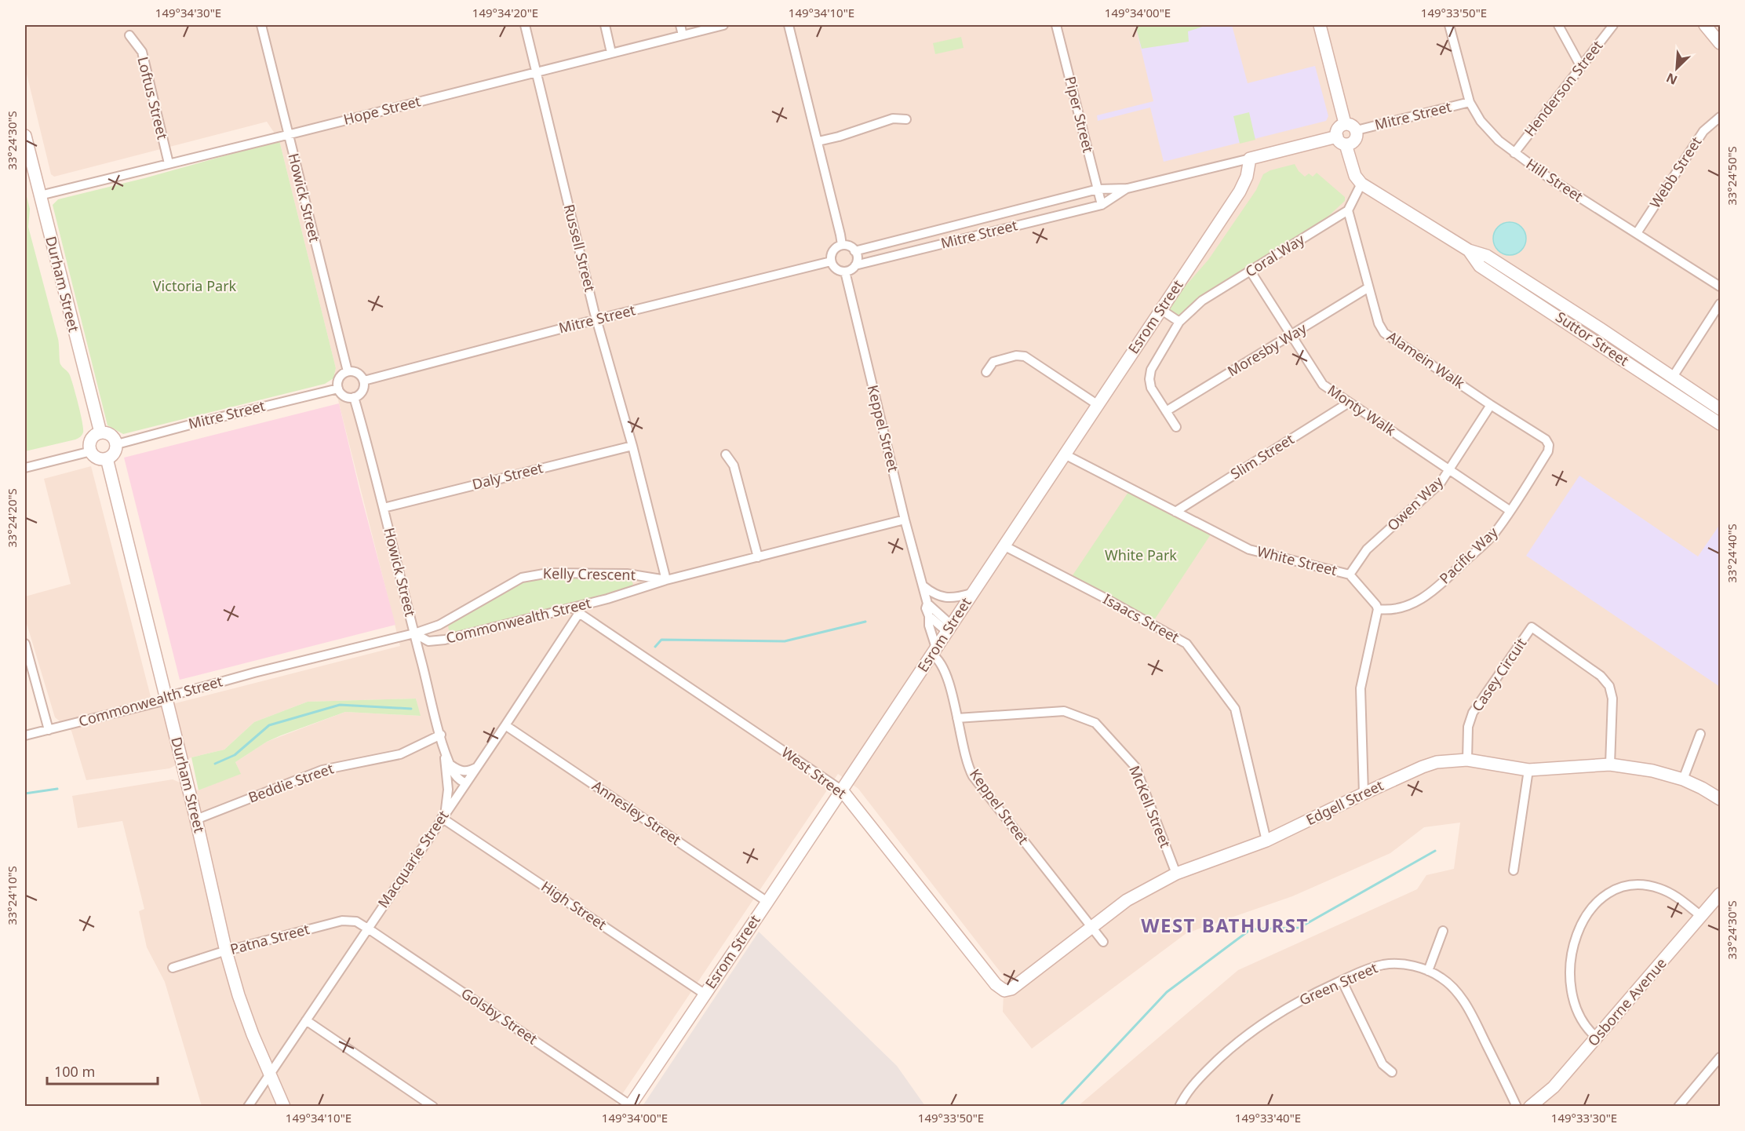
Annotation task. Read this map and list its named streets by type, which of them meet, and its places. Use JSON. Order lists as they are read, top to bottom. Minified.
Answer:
{"streets":{"street":["Henderson Street","Loftus Street","Hope Street","Piper Street","Mitre Street","Webb Street","Hill Street","Howick Street","Russell Street","Coral Way","Durham Street","Esrom Street","Suttor Street","Moresby Way","Alamein Walk","Monty Walk","Keppel Street","Slim Street","Daly Street","Owen Way","Pacific Way","White Street","Kelly Crescent","Isaacs Street","Commonwealth Street","Casey Circuit","West Street","Beddie Street","Edgell Street","McKell Street","Annesley Street","Macquarie Street","High Street","Patna Street","Green Street","Osborne Avenue","Golsby Street"]},"crossings":[["Henderson Street","Hill Street"],["Loftus Street","Hope Street"],["Hope Street","Howick Street"],["Hope Street","Russell Street"],["Hope Street","Durham Street"],["Piper Street","Mitre Street"],["Mitre Street","Hill Street"],["Mitre Street","Howick Street"],["Mitre Street","Russell Street"],["Mitre Street","Durham Street"],["Mitre Street","Esrom Street"],["Mitre Street","Suttor Street"],["Mitre Street","Keppel Street"],["Webb Street","Hill Street"],["Howick Street","Daly Street"],["Howick Street","Kelly Crescent"],["Howick Street","Commonwealth Street"],["Howick Street","Beddie Street"],["Howick Street","Macquarie Street"],["Howick Street","High Street"],["Russell Street","Daly Street"],["Russell Street","Kelly Crescent"],["Russell Street","Commonwealth Street"],["Coral Way","Suttor Street"],["Coral Way","Moresby Way"],["Coral Way","Alamein Walk"],["Coral Way","Monty Walk"],["Durham Street","Commonwealth Street"],["Durham Street","Beddie Street"],["Durham Street","Macquarie Street"],["Durham Street","Patna Street"],["Esrom Street","Keppel Street"],["Esrom Street","White Street"],["Esrom Street","Isaacs Street"],["Esrom Street","West Street"],["Esrom Street","Annesley Street"],["Esrom Street","High Street"],["Esrom Street","Golsby Street"],["Moresby Way","Alamein Walk"],["Moresby Way","Monty Walk"],["Alamein Walk","Owen Way"],["Alamein Walk","Pacific Way"],["Monty Walk","Slim Street"],["Monty Walk","Owen Way"],["Monty Walk","Pacific Way"],["Keppel Street","Commonwealth Street"],["Keppel Street","Edgell Street"],["Keppel Street","McKell Street"],["Slim Street","White Street"],["Owen Way","White Street"],["Pacific Way","White Street"],["Kelly Crescent","Commonwealth Street"],["Isaacs Street","Edgell Street"],["Commonwealth Street","West Street"],["Commonwealth Street","Macquarie Street"],["Casey Circuit","Edgell Street"],["West Street","Edgell Street"],["West Street","Macquarie Street"],["Edgell Street","McKell Street"],["Annesley Street","Macquarie Street"],["Macquarie Street","High Street"],["Macquarie Street","Patna Street"],["Macquarie Street","Golsby Street"],["Patna Street","Golsby Street"]],"districts":["WEST BATHURST"],"parks":["Victoria Park","White Park"],"scale_bar":"100 m","north":"bottom left","coordinates":["149°34'30\"E","149°34'20\"E","149°34'10\"E","149°34'00\"E","149°33'50\"E","33°24'30\"S","33°24'50\"S","33°24'20\"S","33°24'40\"S","33°24'10\"S","149°33'40\"E","149°33'30\"E"]}
